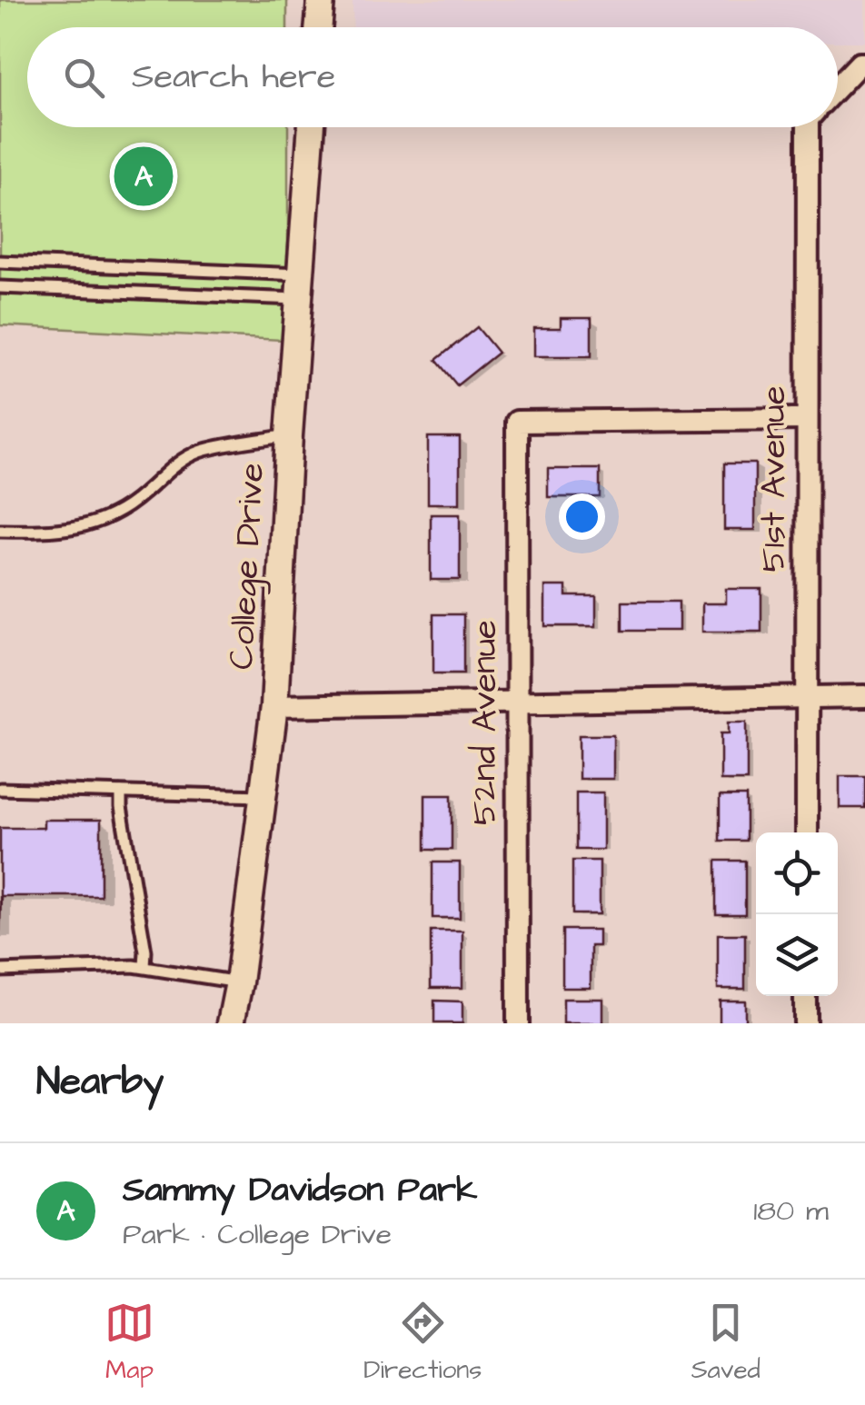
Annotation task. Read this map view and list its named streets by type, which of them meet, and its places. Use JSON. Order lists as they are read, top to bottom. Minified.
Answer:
{"streets":{"street":["51st Avenue","College Drive","52nd Avenue"]},"crossings":[["51st Avenue","52nd Avenue"]],"page":{"search":"Search here","pins":"A","heading":"Nearby","list":[{"mark":"A","name":"Sammy Davidson Park","note":"Park · College Drive","value":"180 m"}],"nav":["Map","Directions","Saved"]}}
